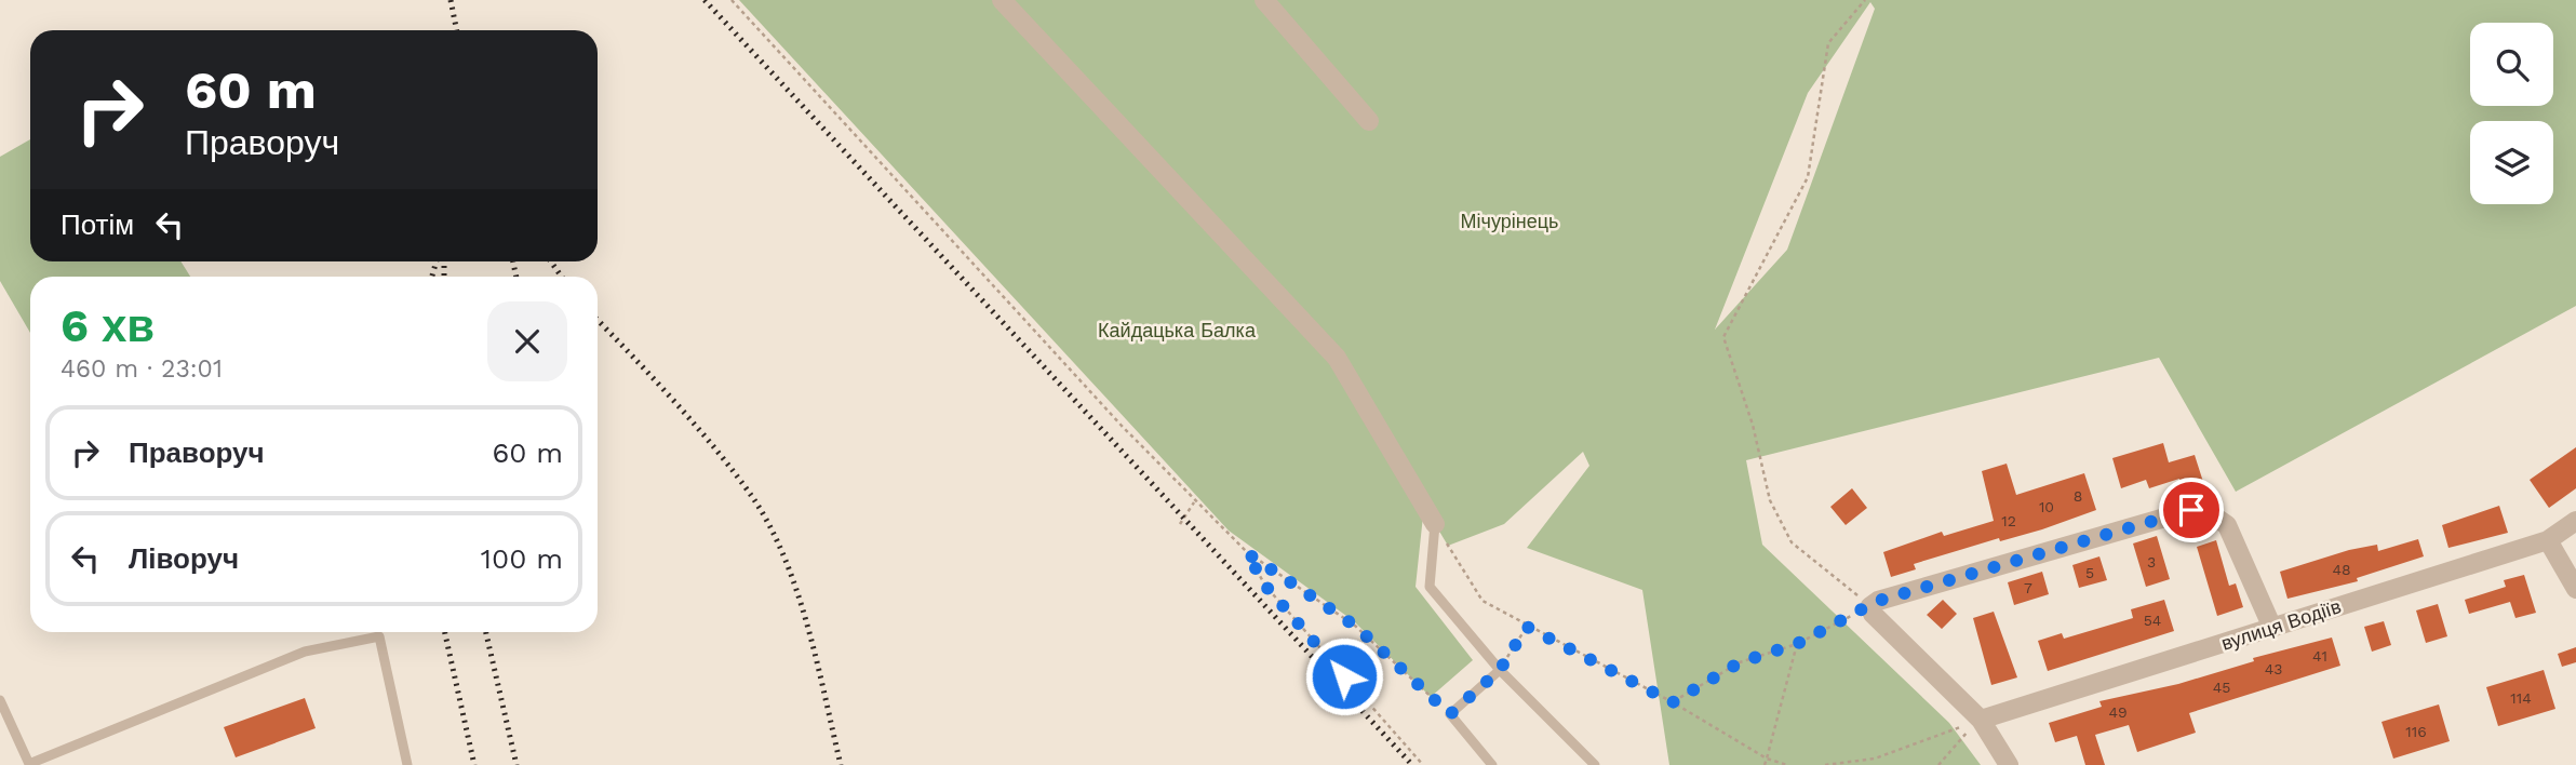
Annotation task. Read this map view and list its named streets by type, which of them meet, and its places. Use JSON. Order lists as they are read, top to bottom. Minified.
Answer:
{"streets":{"street":["вулиця Водіїв"]},"parks":["Мічурінець","Кайдацька Балка"],"house_numbers":["8","10","12","3","48","5","7","54","41","43","45","114","49","116"],"page":{"turn":["60 m","Праворуч"],"then":"Потім","heading":["6 хв","460 m · 23:01"],"list":[{"name":"Праворуч","value":"60 m"},{"name":"Ліворуч","value":"100 m"}]}}
